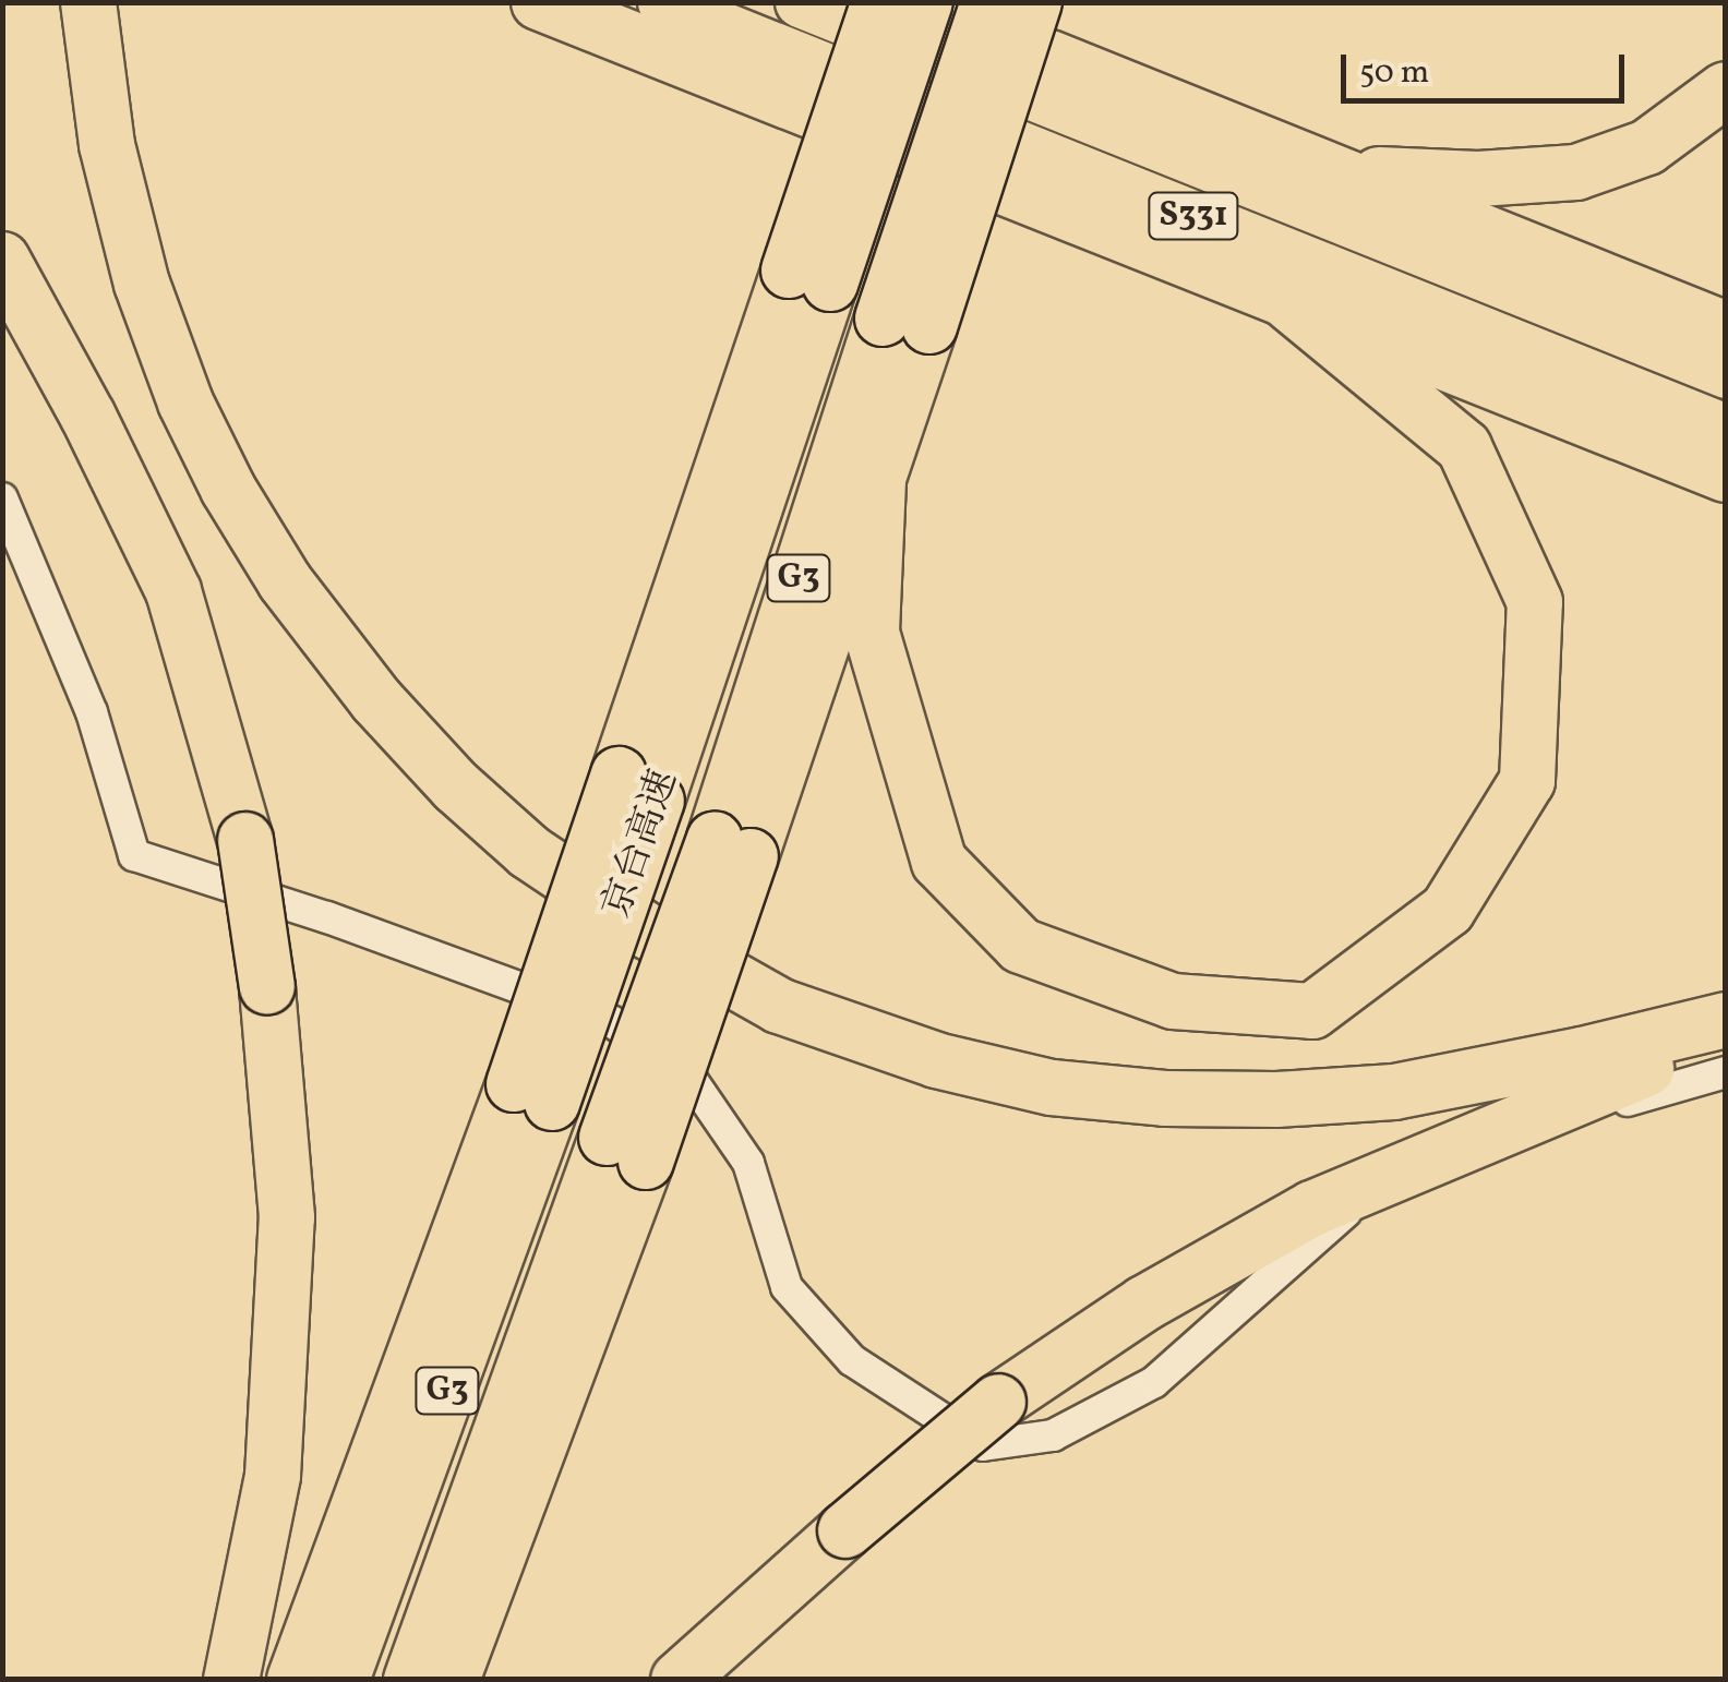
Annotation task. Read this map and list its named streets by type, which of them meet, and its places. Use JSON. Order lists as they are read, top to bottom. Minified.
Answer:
{"streets":{"highway":["S331","G3","京台高速"]},"scale_bar":"50 m"}
